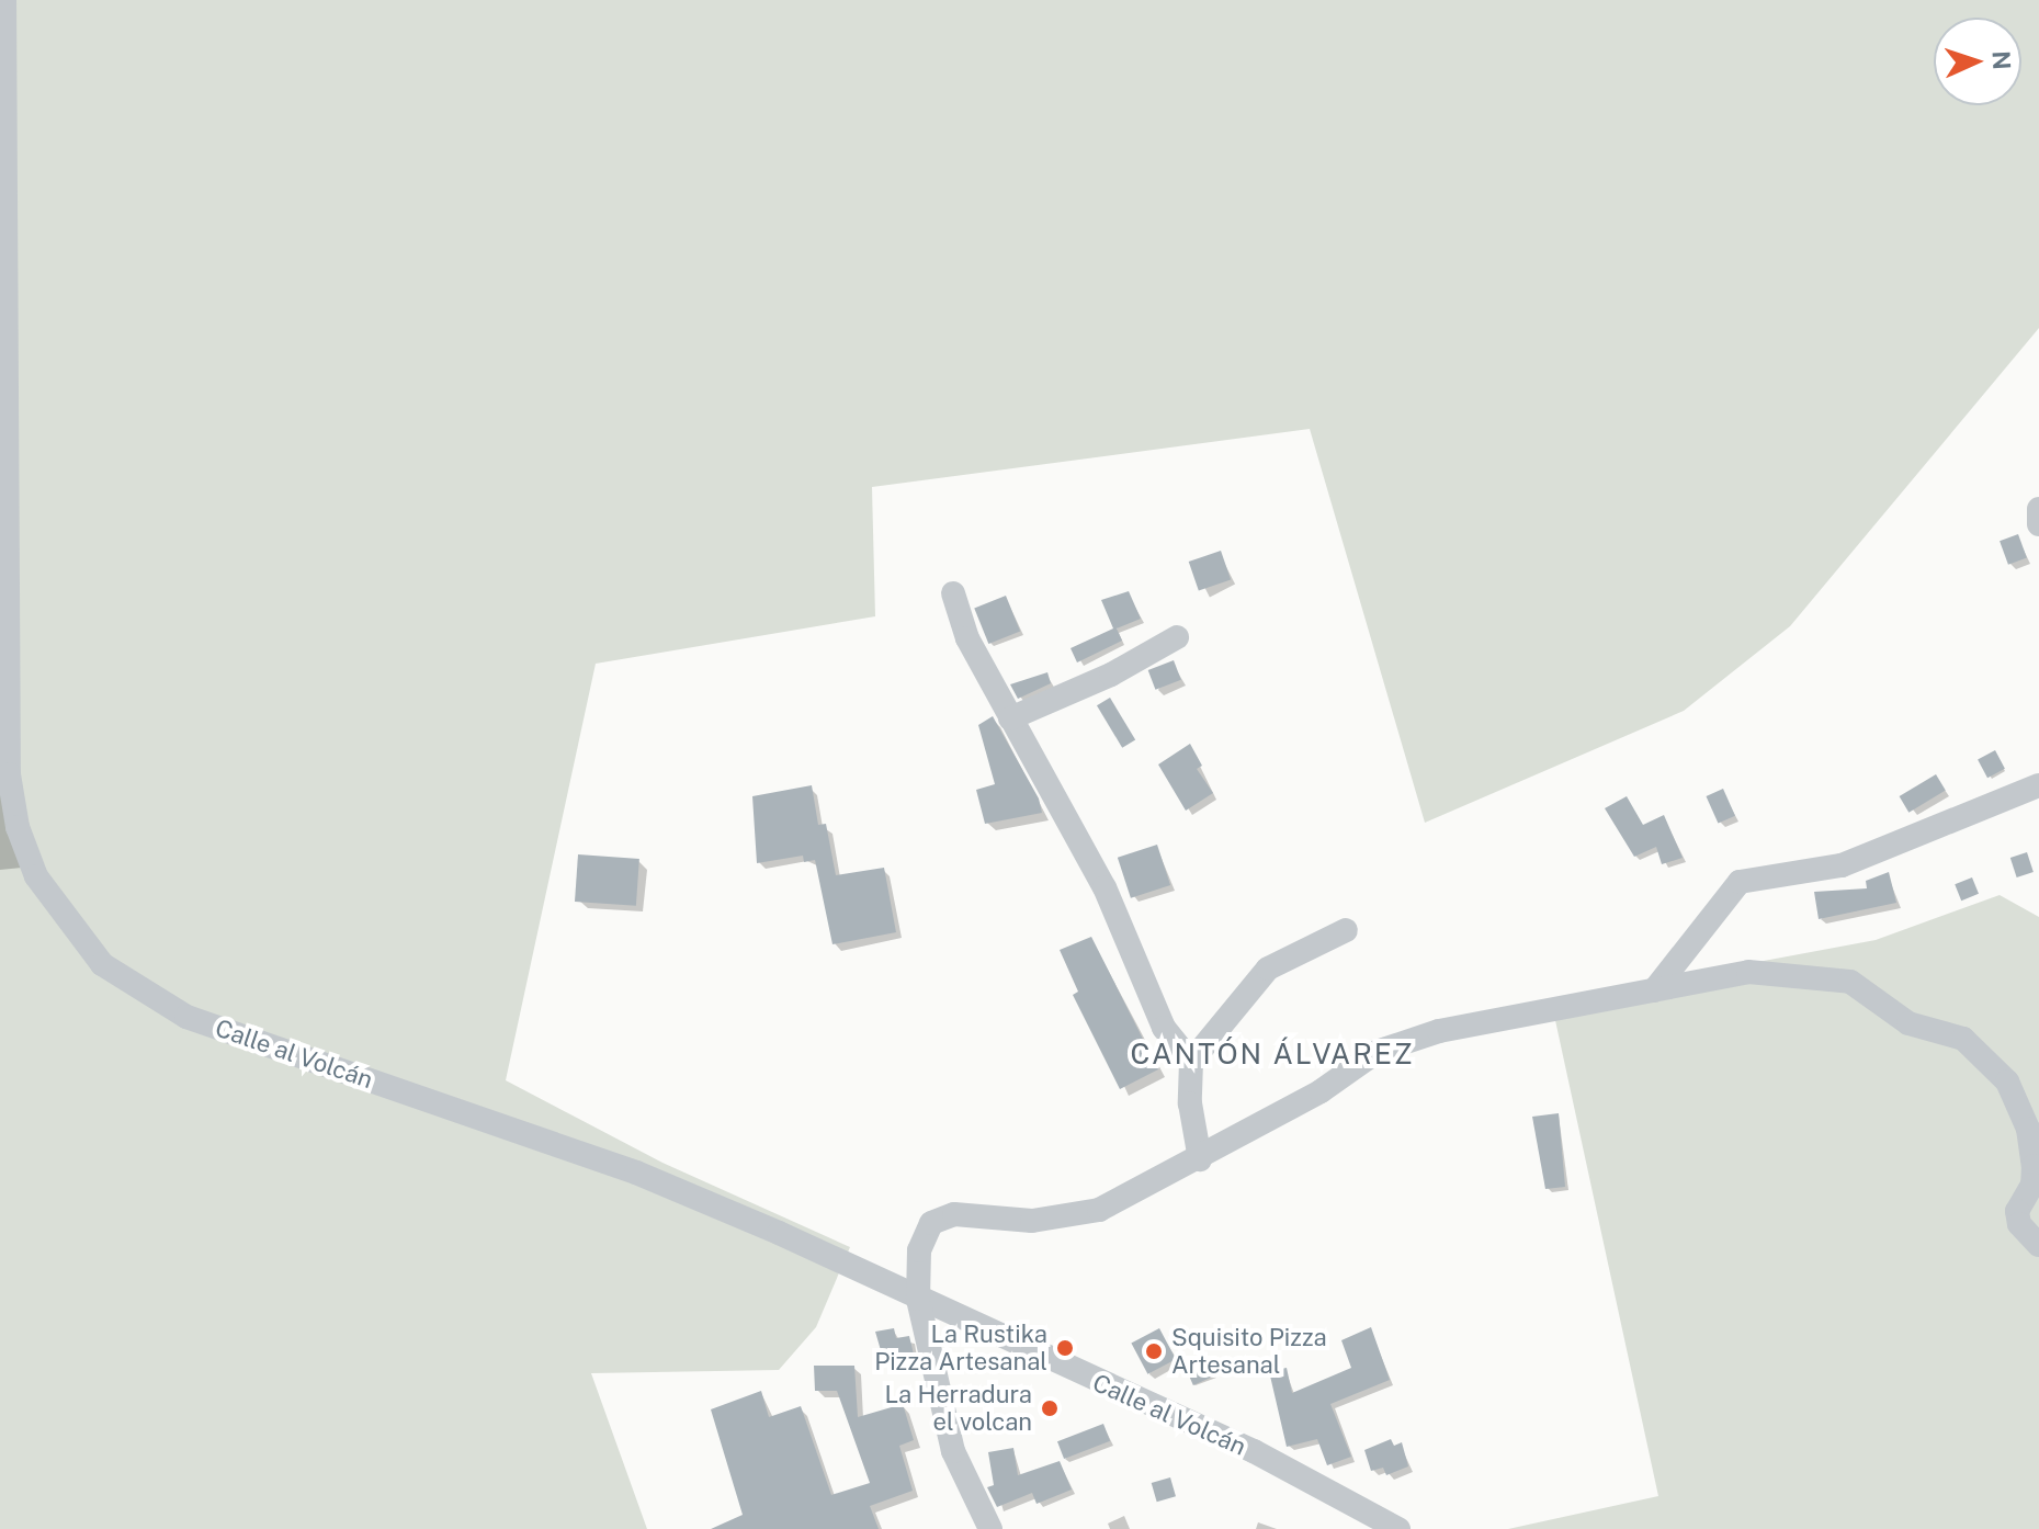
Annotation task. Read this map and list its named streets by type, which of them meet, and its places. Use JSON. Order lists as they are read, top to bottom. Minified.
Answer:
{"streets":{"street":["Calle al Volcán"]},"districts":["CANTÓN ÁLVAREZ"],"places":["La Rustika Pizza Artesanal","Squisito Pizza Artesanal","La Herradura el volcan"],"north":"right"}
